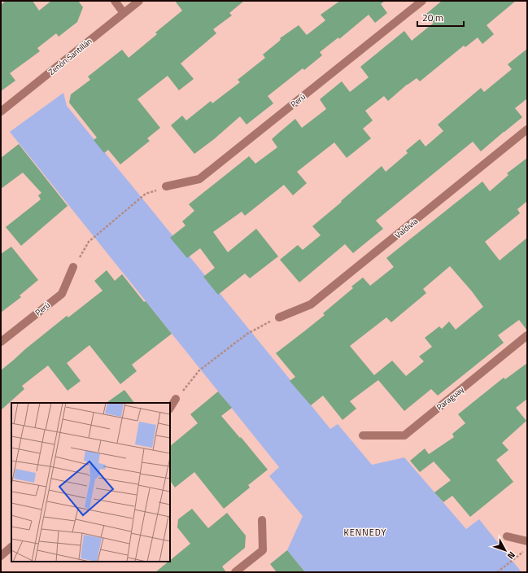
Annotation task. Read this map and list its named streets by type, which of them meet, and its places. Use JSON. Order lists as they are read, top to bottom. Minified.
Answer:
{"streets":{"street":["Zenón Santillán","Perú","Valdivia","Paraguay"]},"districts":["KENNEDY"],"scale_bar":"20 m","north":"bottom right"}
